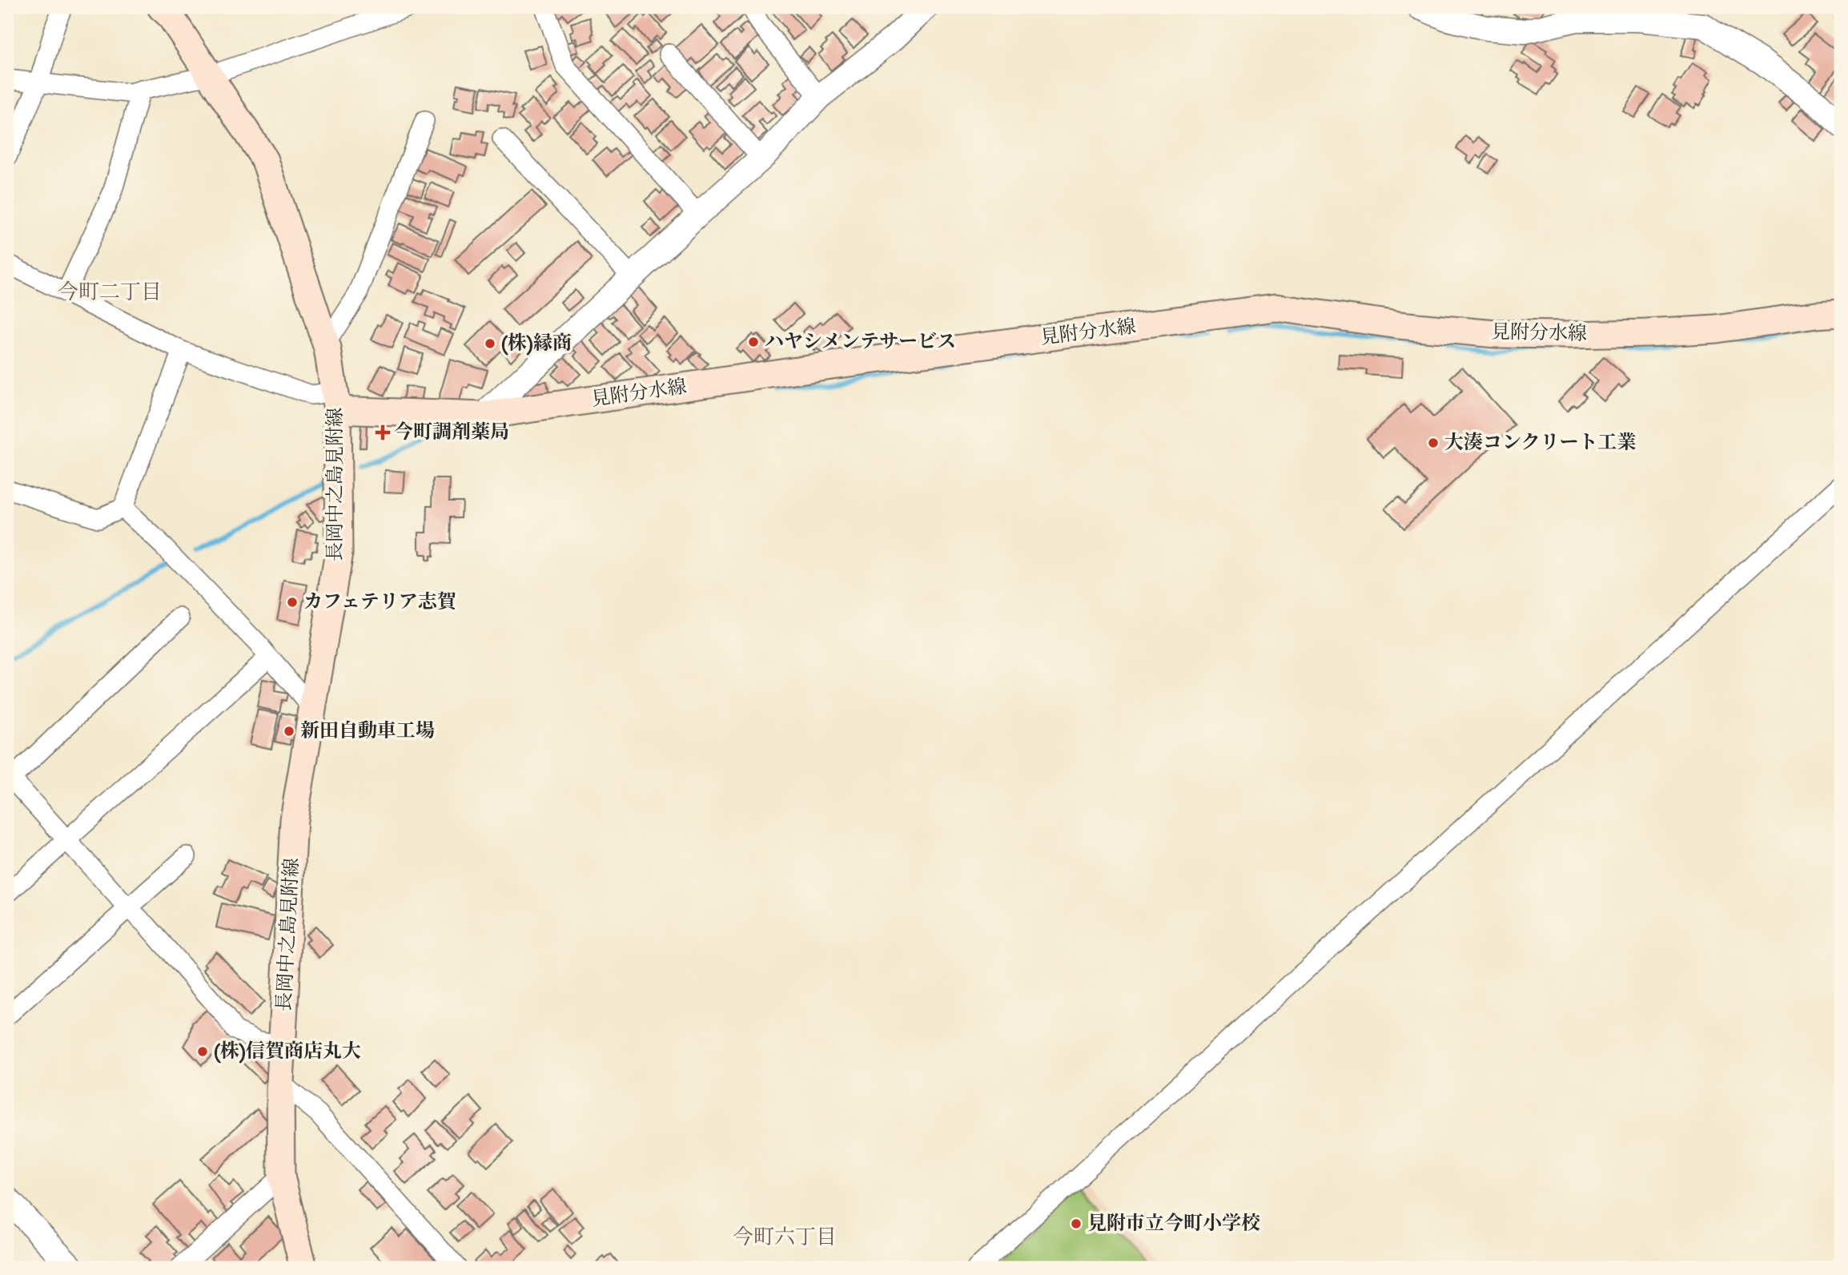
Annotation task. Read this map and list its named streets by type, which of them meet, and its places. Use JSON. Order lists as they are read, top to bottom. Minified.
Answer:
{"streets":{"main road":["見附分水線","長岡中之島見附線"]},"crossings":[["見附分水線","長岡中之島見附線"]],"districts":["今町二丁目","今町六丁目"],"places":{"other":["ハヤシメンテサービス","(株)縁商","大湊コンクリート工業","カフェテリア志賀","新田自動車工場","(株)信賀商店丸大","見附市立今町小学校"],"health":["今町調剤薬局"]}}
